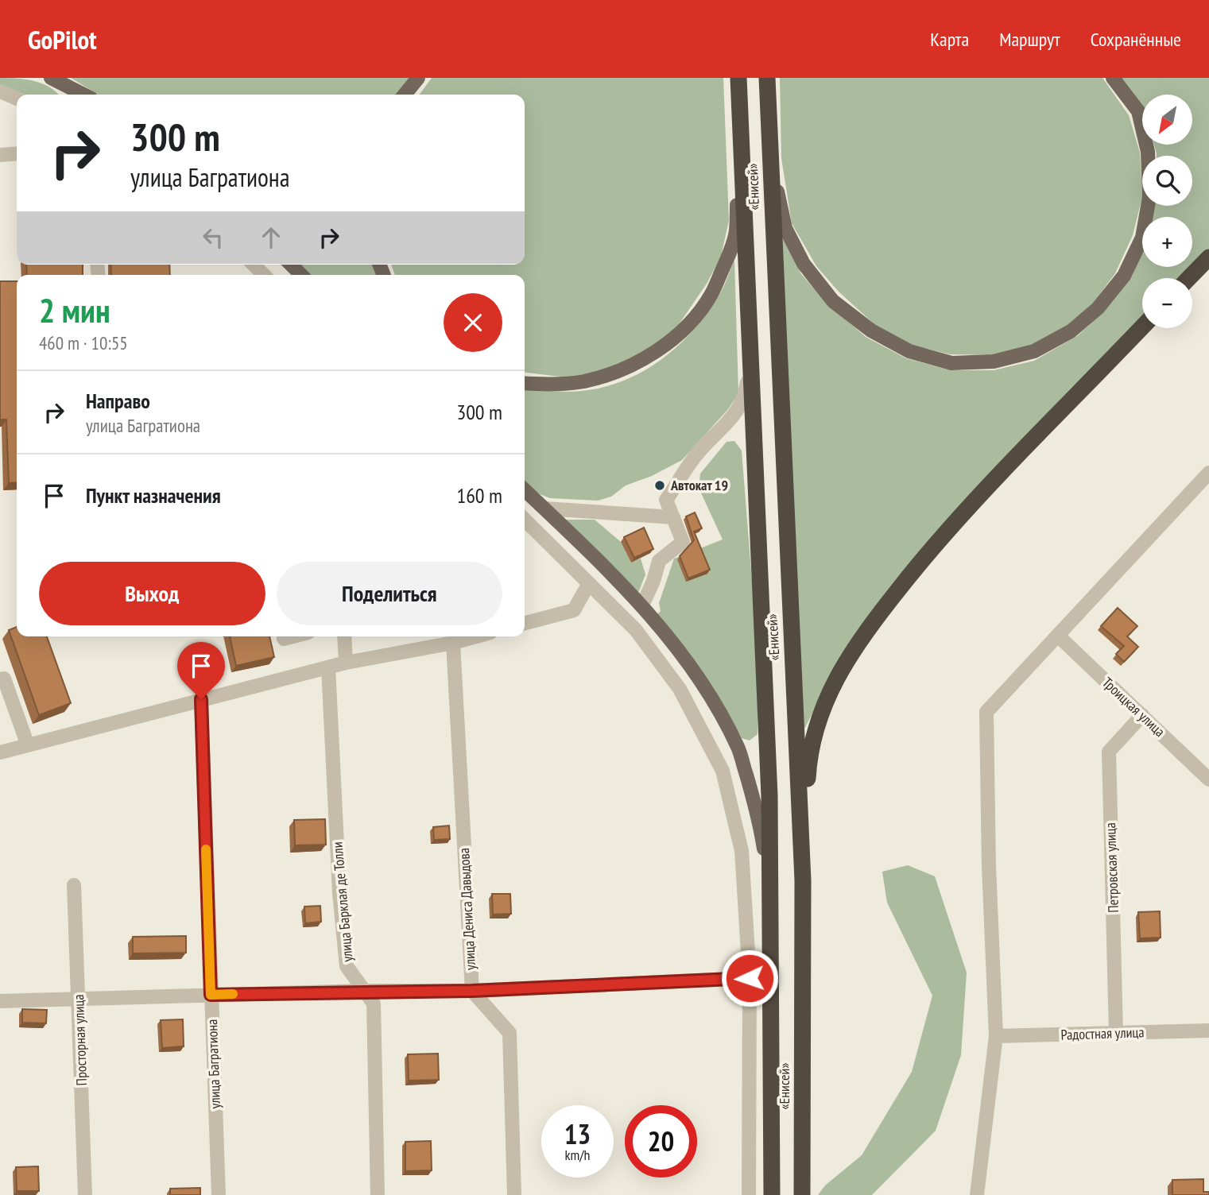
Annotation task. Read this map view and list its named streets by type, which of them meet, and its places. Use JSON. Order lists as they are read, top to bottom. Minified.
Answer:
{"streets":{"highway":["«Енисей»"],"street":["Троицкая улица","Петровская улица","улица Барклая де Толли","улица Дениса Давыдова","Радостная улица","Просторная улица","улица Багратиона"]},"crossings":[["Троицкая улица","Петровская улица"],["Петровская улица","Радостная улица"]],"places":["Автокат 19"],"north":"bottom left","page":{"header":"GoPilot","nav":["Карта","Маршрут","Сохранённые"],"map_buttons":["+","−"],"turn":["300 m","улица Багратиона"],"heading":["2 мин","460 m · 10:55"],"list":[{"name":"Направо","note":"улица Багратиона","value":"300 m"},{"name":"Пункт назначения","value":"160 m"}],"buttons":["Выход","Поделиться"],"speed":"13 km/h","limit":"20"}}
